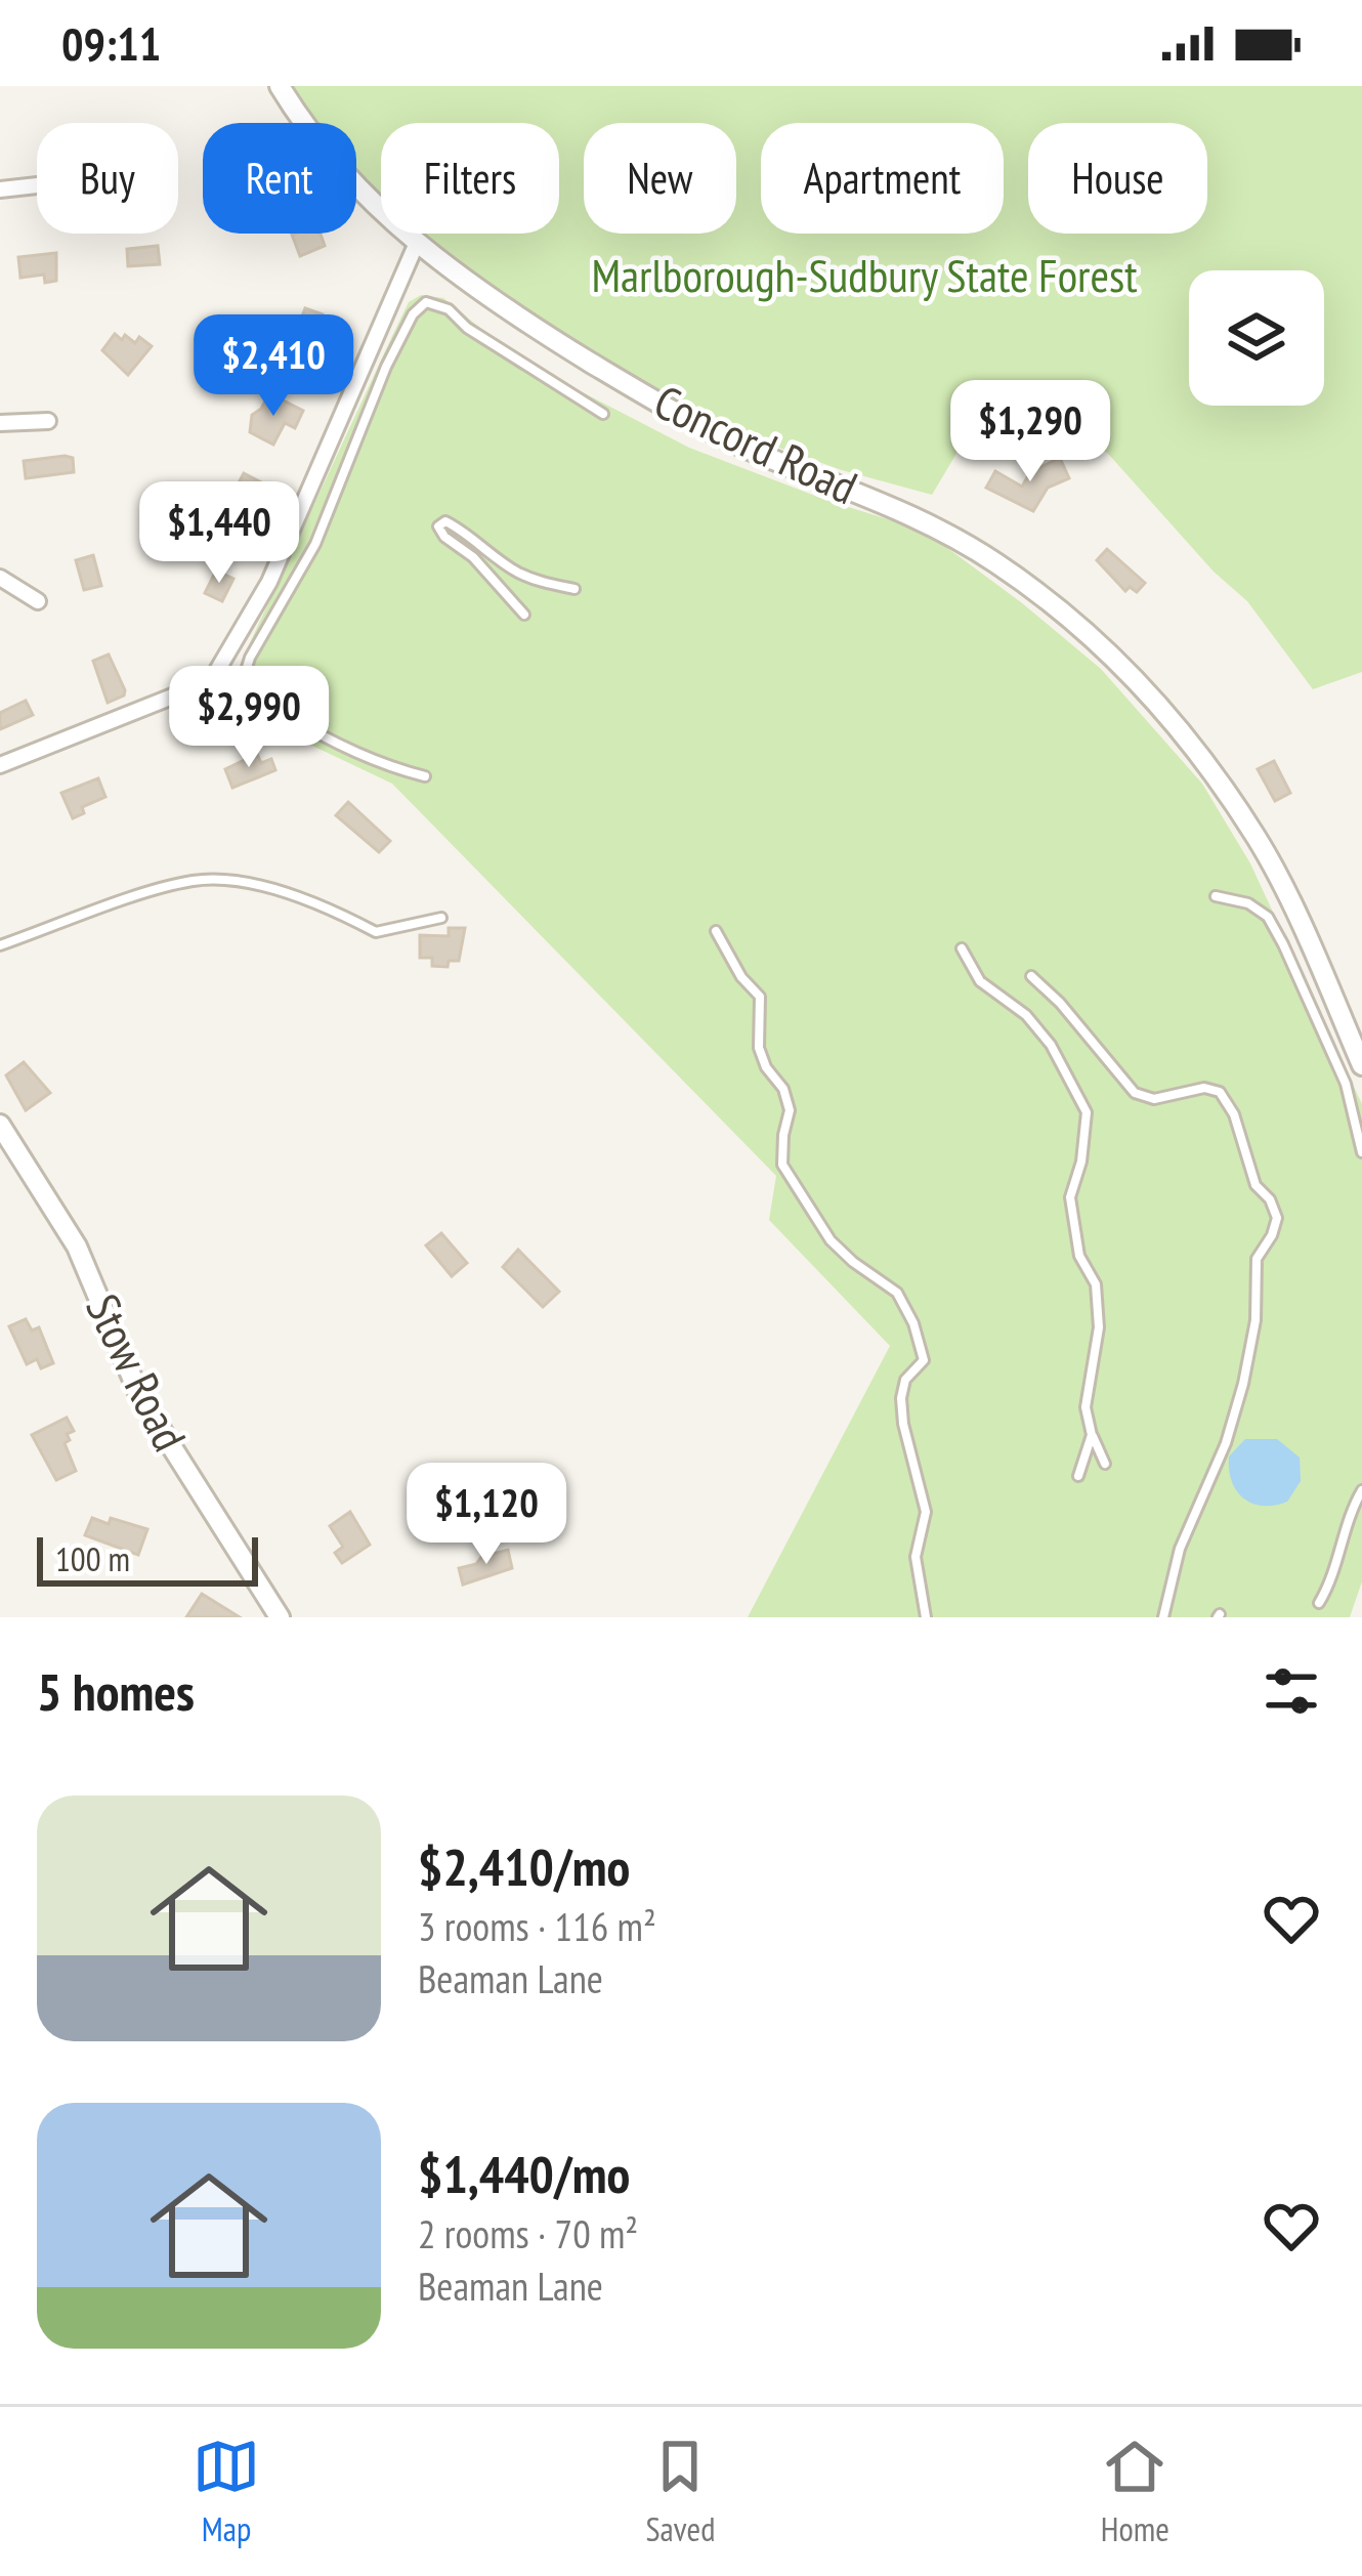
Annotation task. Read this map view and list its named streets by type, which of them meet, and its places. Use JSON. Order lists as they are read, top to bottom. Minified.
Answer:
{"streets":{"street":["Concord Road","Stow Road"]},"parks":["Marlborough-Sudbury State Forest"],"scale_bar":"100 m","page":{"status":"09:11","chip":["Buy","Rent","Filters","New","Apartment","House"],"price":["$2,410","$1,290","$1,440","$2,990","$1,120"],"scale":"100 m","heading":"5 homes","list":[{"name":"$2,410/mo","note":"3 rooms · 116 m² · Beaman Lane"},{"name":"$1,440/mo","note":"2 rooms · 70 m² · Beaman Lane"}],"tabs":["Map","Saved","Home"]}}
